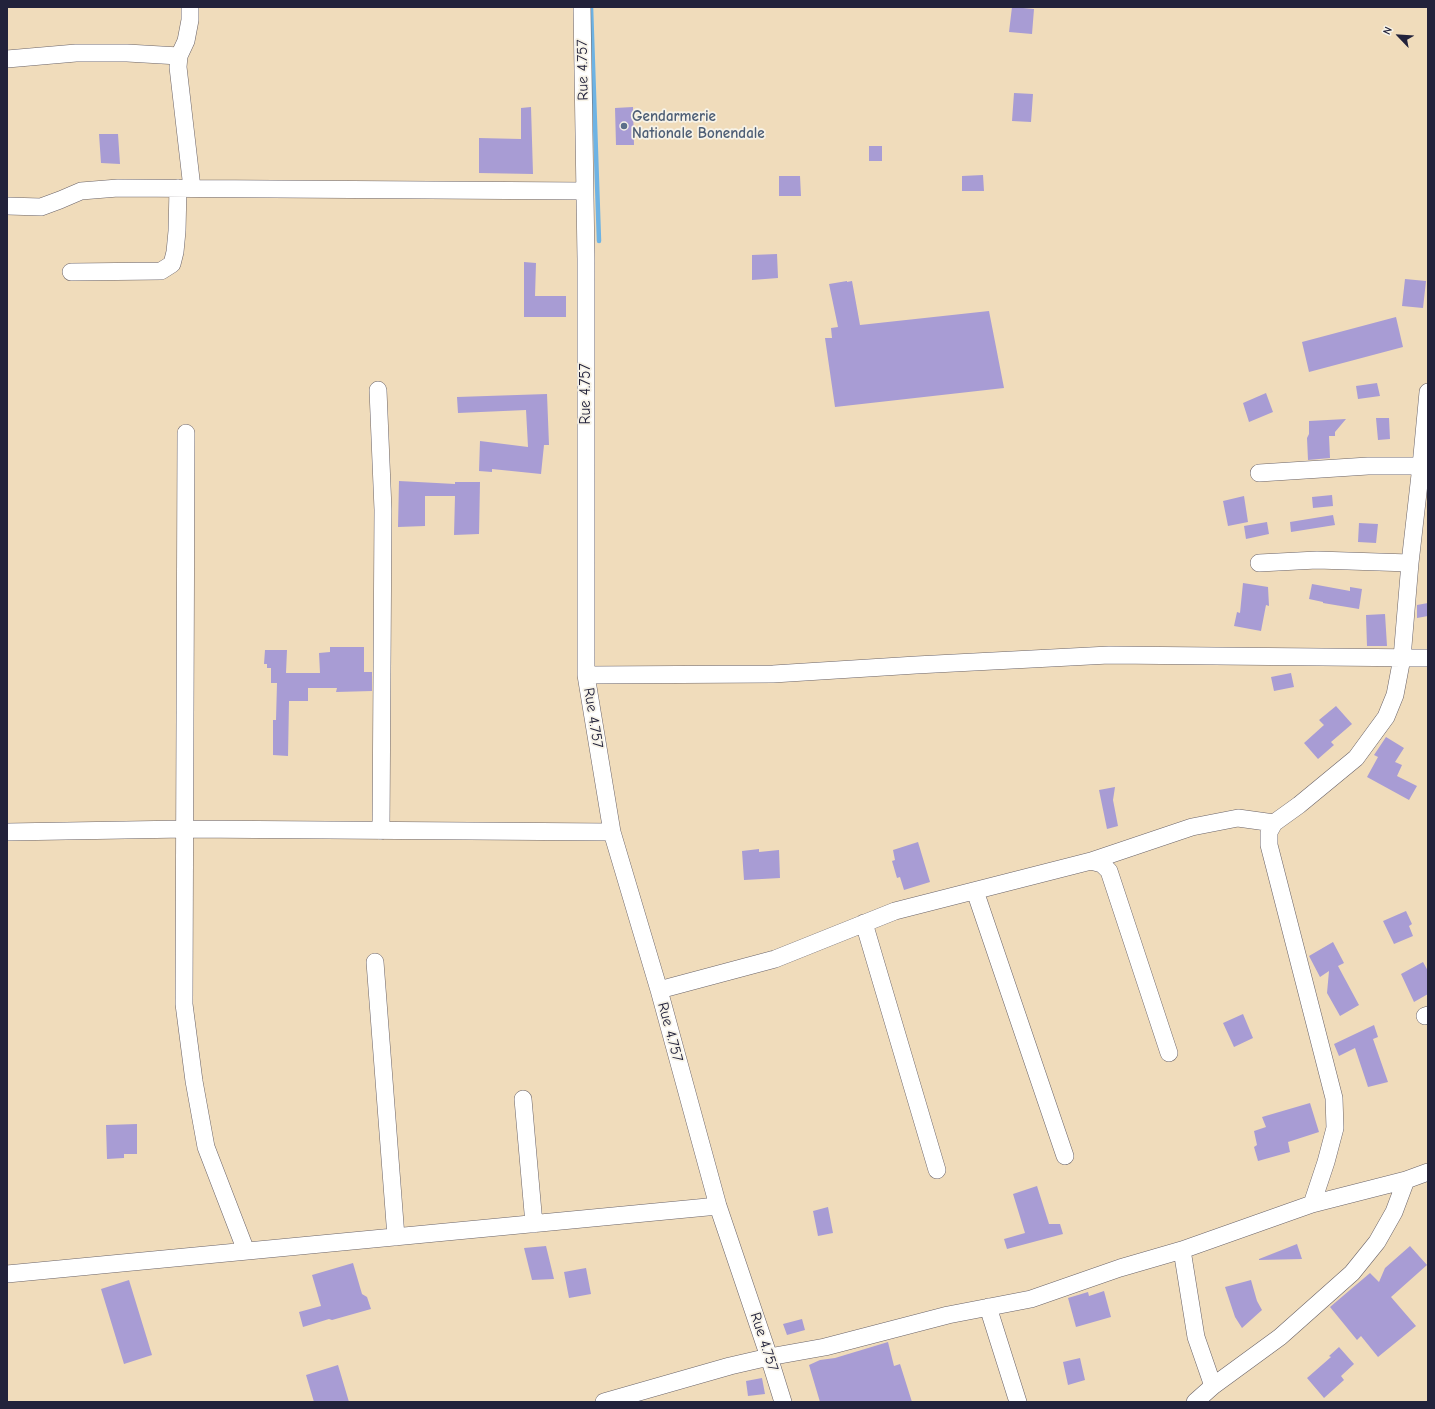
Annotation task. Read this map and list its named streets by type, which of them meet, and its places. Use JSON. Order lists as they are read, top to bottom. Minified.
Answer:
{"streets":{"street":["Rue 4.757"]},"places":["Gendarmerie Nationale Bonendale"],"north":"top left"}
